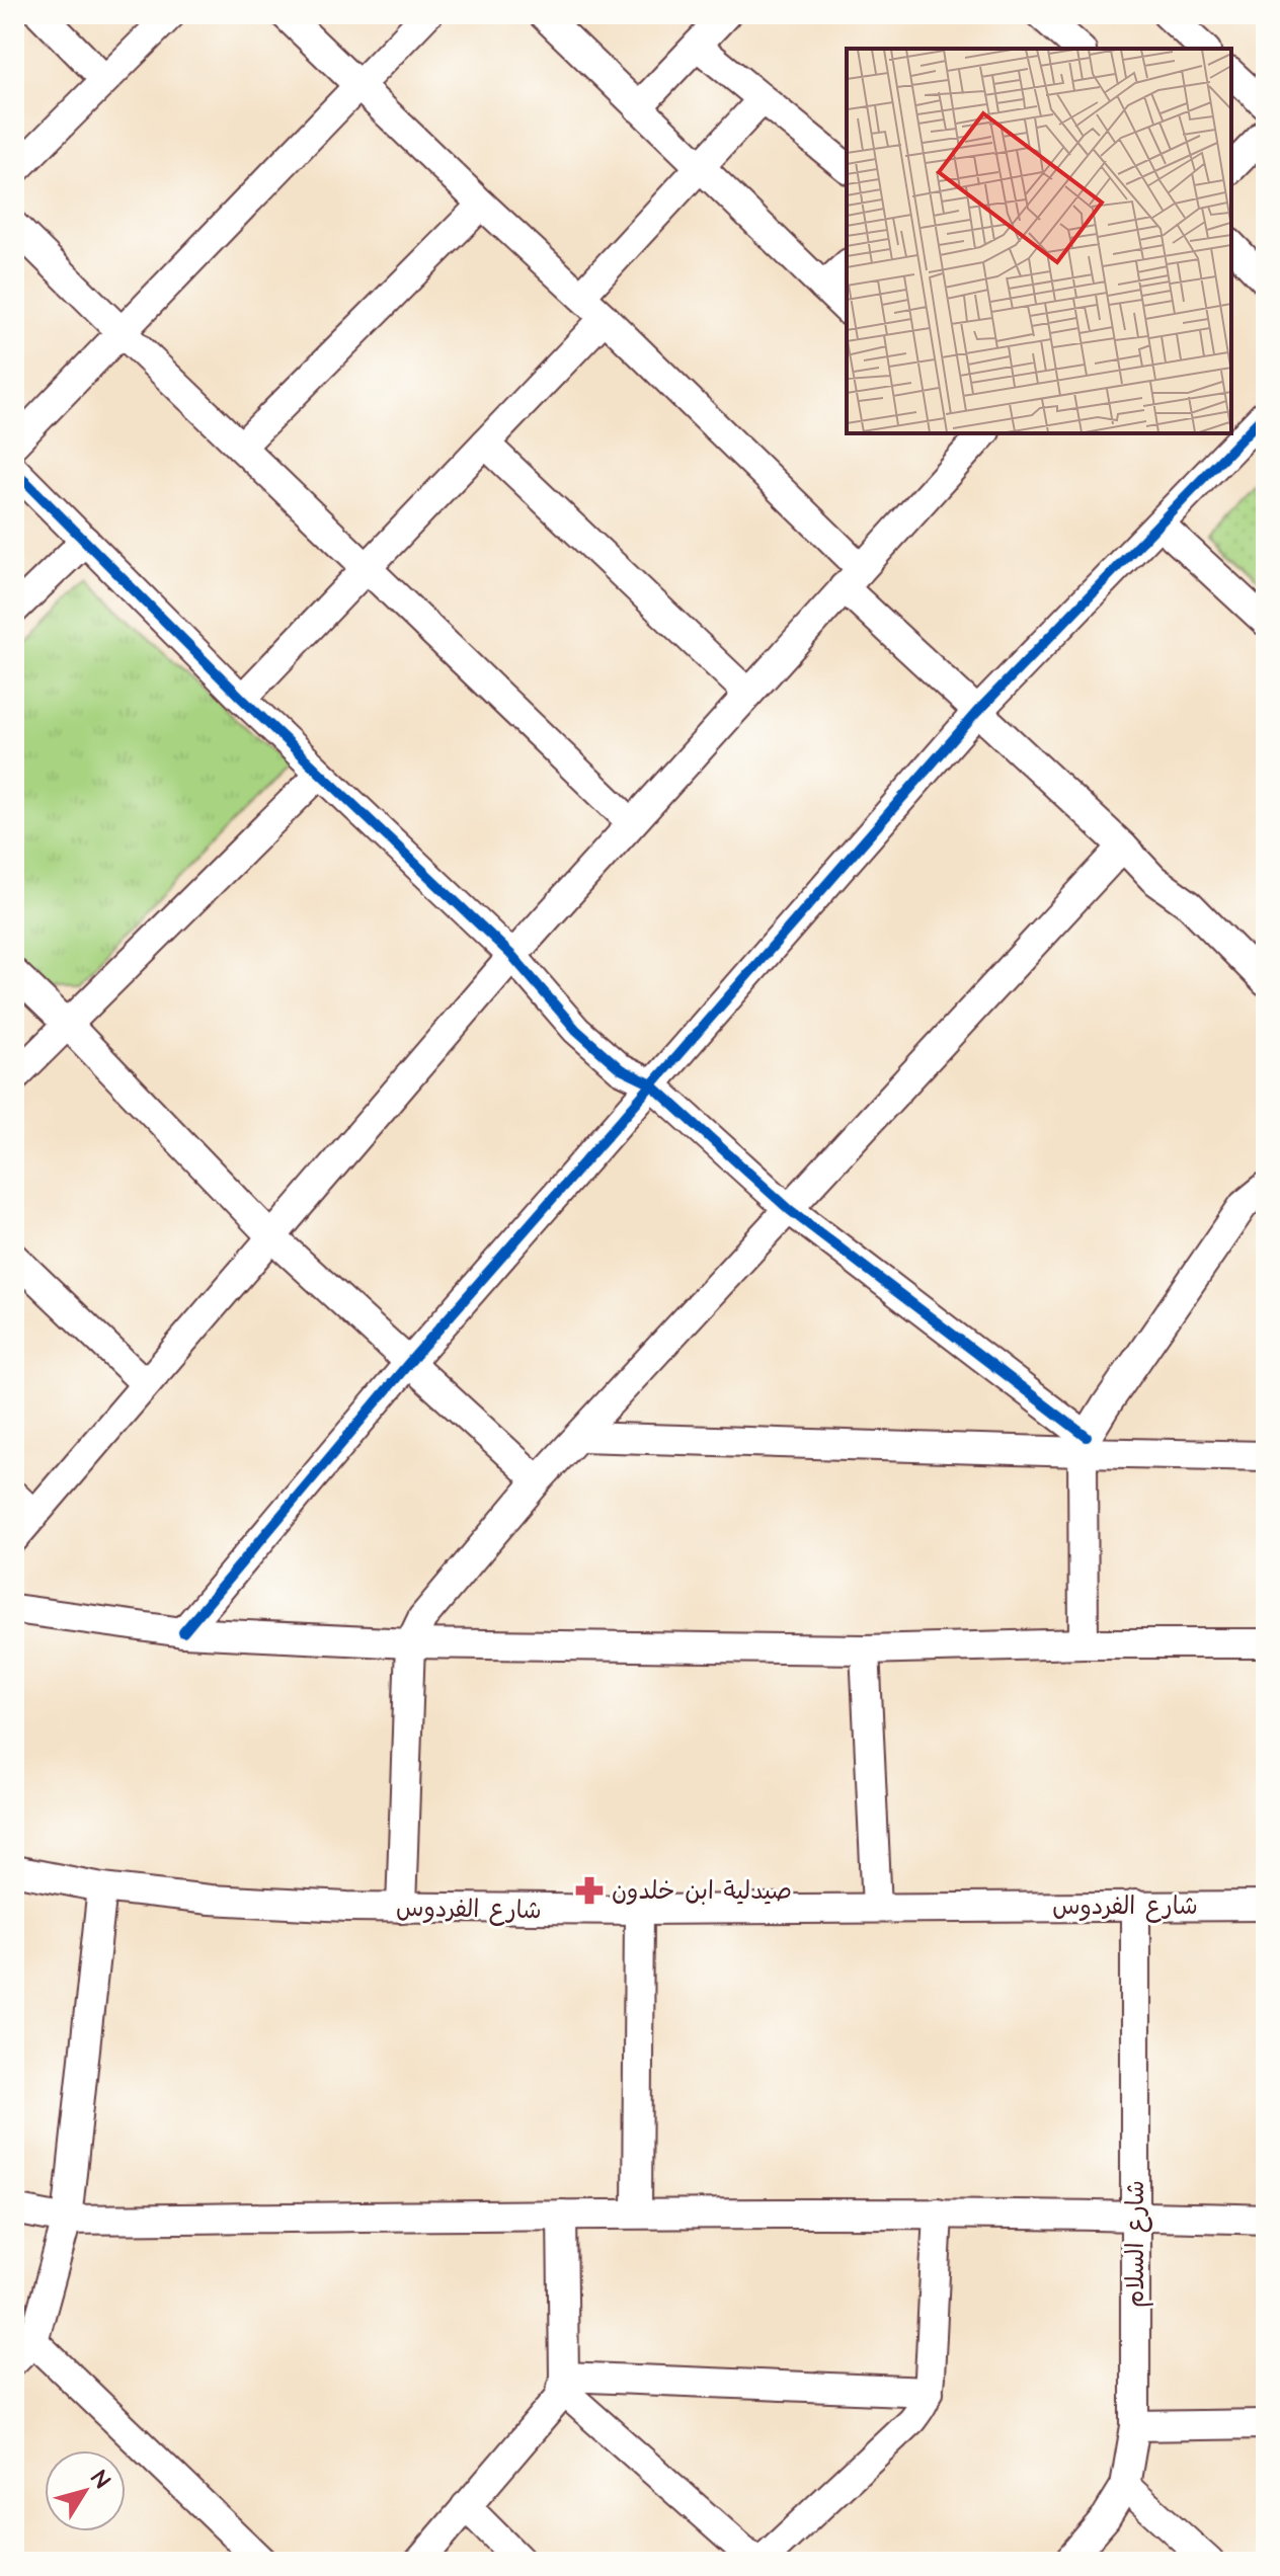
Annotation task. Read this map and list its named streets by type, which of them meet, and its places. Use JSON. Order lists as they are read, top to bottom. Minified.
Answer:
{"streets":{"street":["شارع الفردوس","شارع السلام"]},"crossings":[["شارع الفردوس","شارع السلام"]],"places":{"pharmacy":["صيدلية ابن خلدون"]},"north":"top right"}
